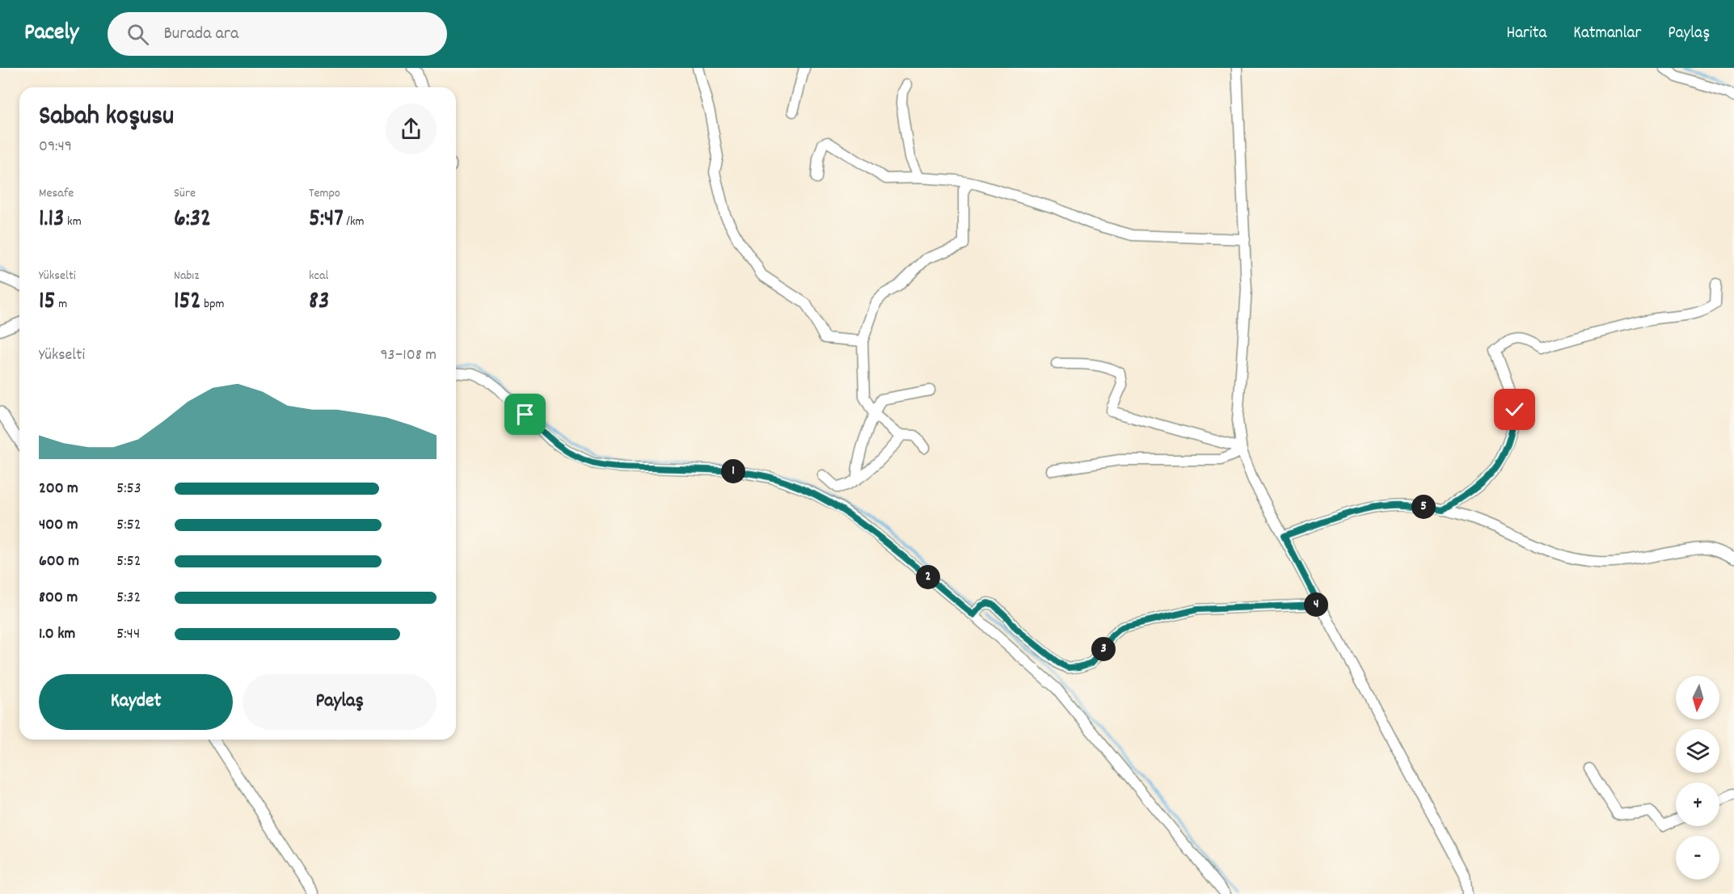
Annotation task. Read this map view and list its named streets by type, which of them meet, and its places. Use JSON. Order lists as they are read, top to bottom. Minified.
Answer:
{"north":"bottom","page":{"header":"Pacely","search":"Burada ara","nav":["Harita","Katmanlar","Paylaş"],"heading":["Sabah koşusu","09:49"],"stats":[["Mesafe","1.13 km"],["Süre","6:32"],["Tempo","5:47 /km"],["Yükselti","15 m"],["Nabız","152 bpm"],["kcal","83"]],"chart":["Yükselti","93–108 m"],"pins":["1","5","2","4","3"],"list":[{"name":"200 m","note":"5:53"},{"name":"400 m","note":"5:52"},{"name":"600 m","note":"5:52"},{"name":"800 m","note":"5:32"},{"name":"1.0 km","note":"5:44"}],"buttons":["Kaydet","Paylaş"],"map_buttons":["+","−"]}}
